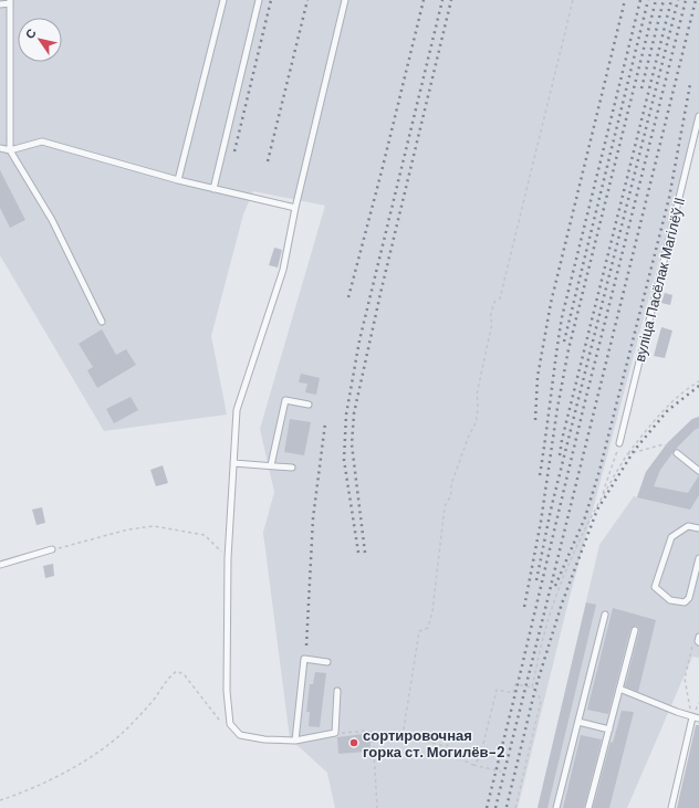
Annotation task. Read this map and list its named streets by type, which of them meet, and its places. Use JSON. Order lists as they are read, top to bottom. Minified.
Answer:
{"streets":{"lane":["вуліца Пасёлак Магілёў II"]},"places":["сортировочная горка ст. Могилёв-2"],"north":"top left"}
